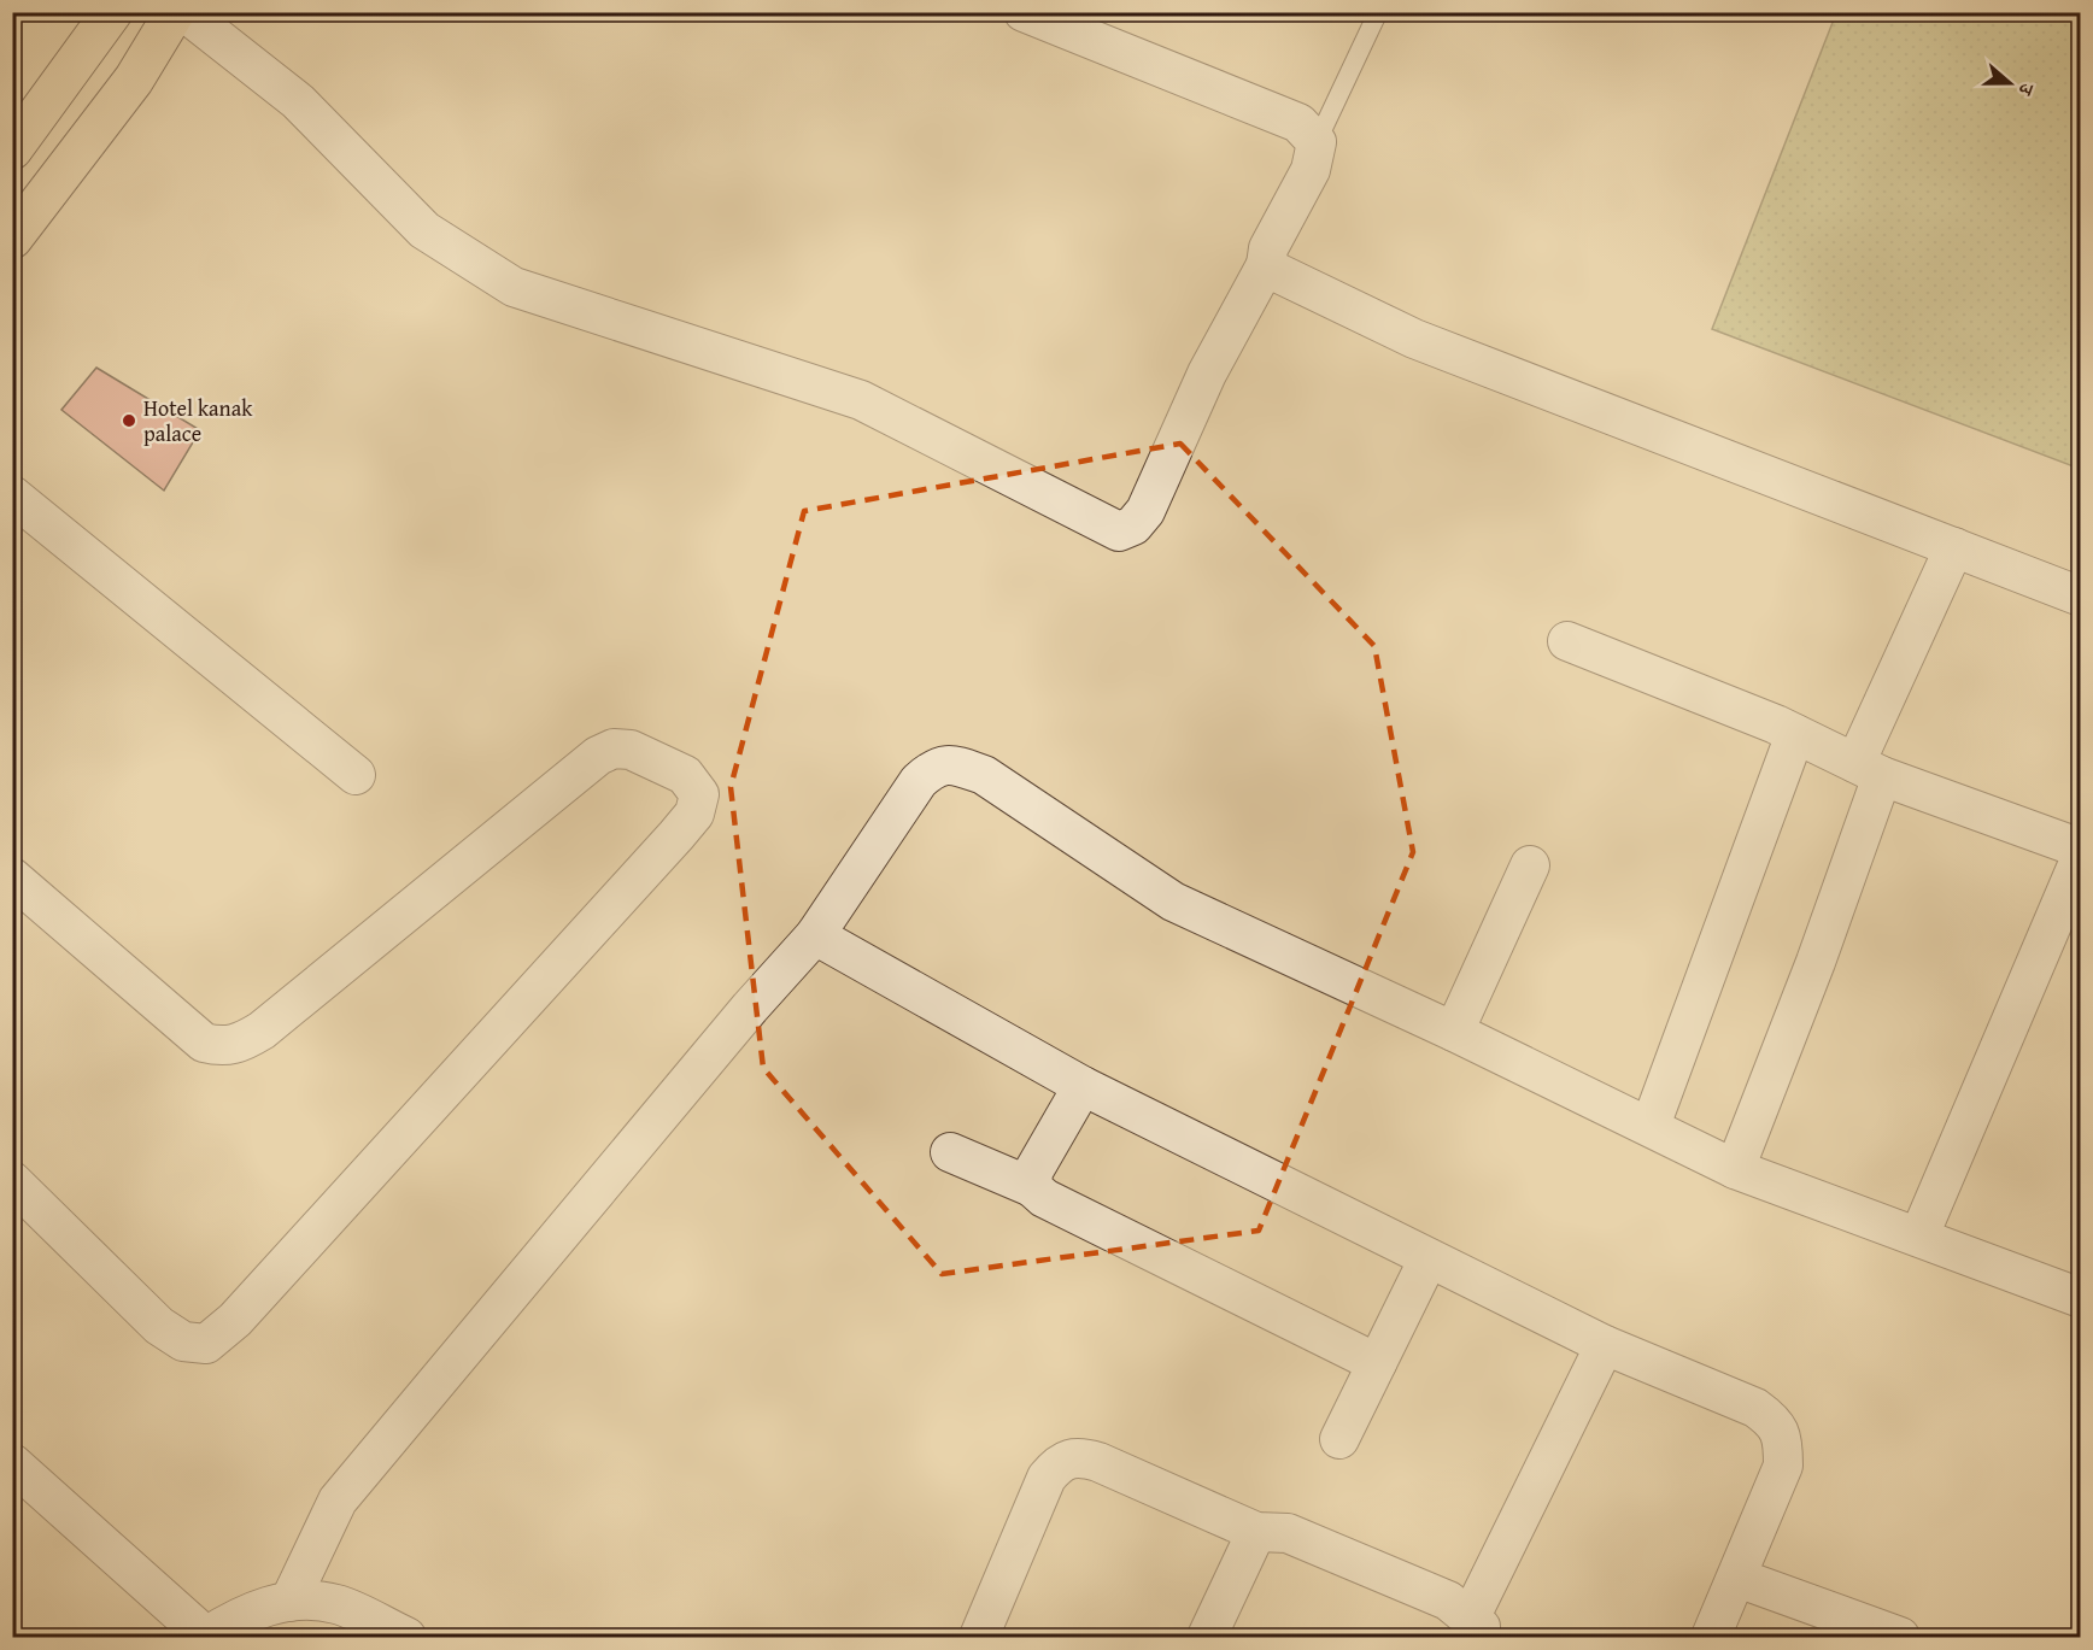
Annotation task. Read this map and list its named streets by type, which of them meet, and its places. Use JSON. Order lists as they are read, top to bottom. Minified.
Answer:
{"places":["Hotel kanak palace"],"north":"right"}
